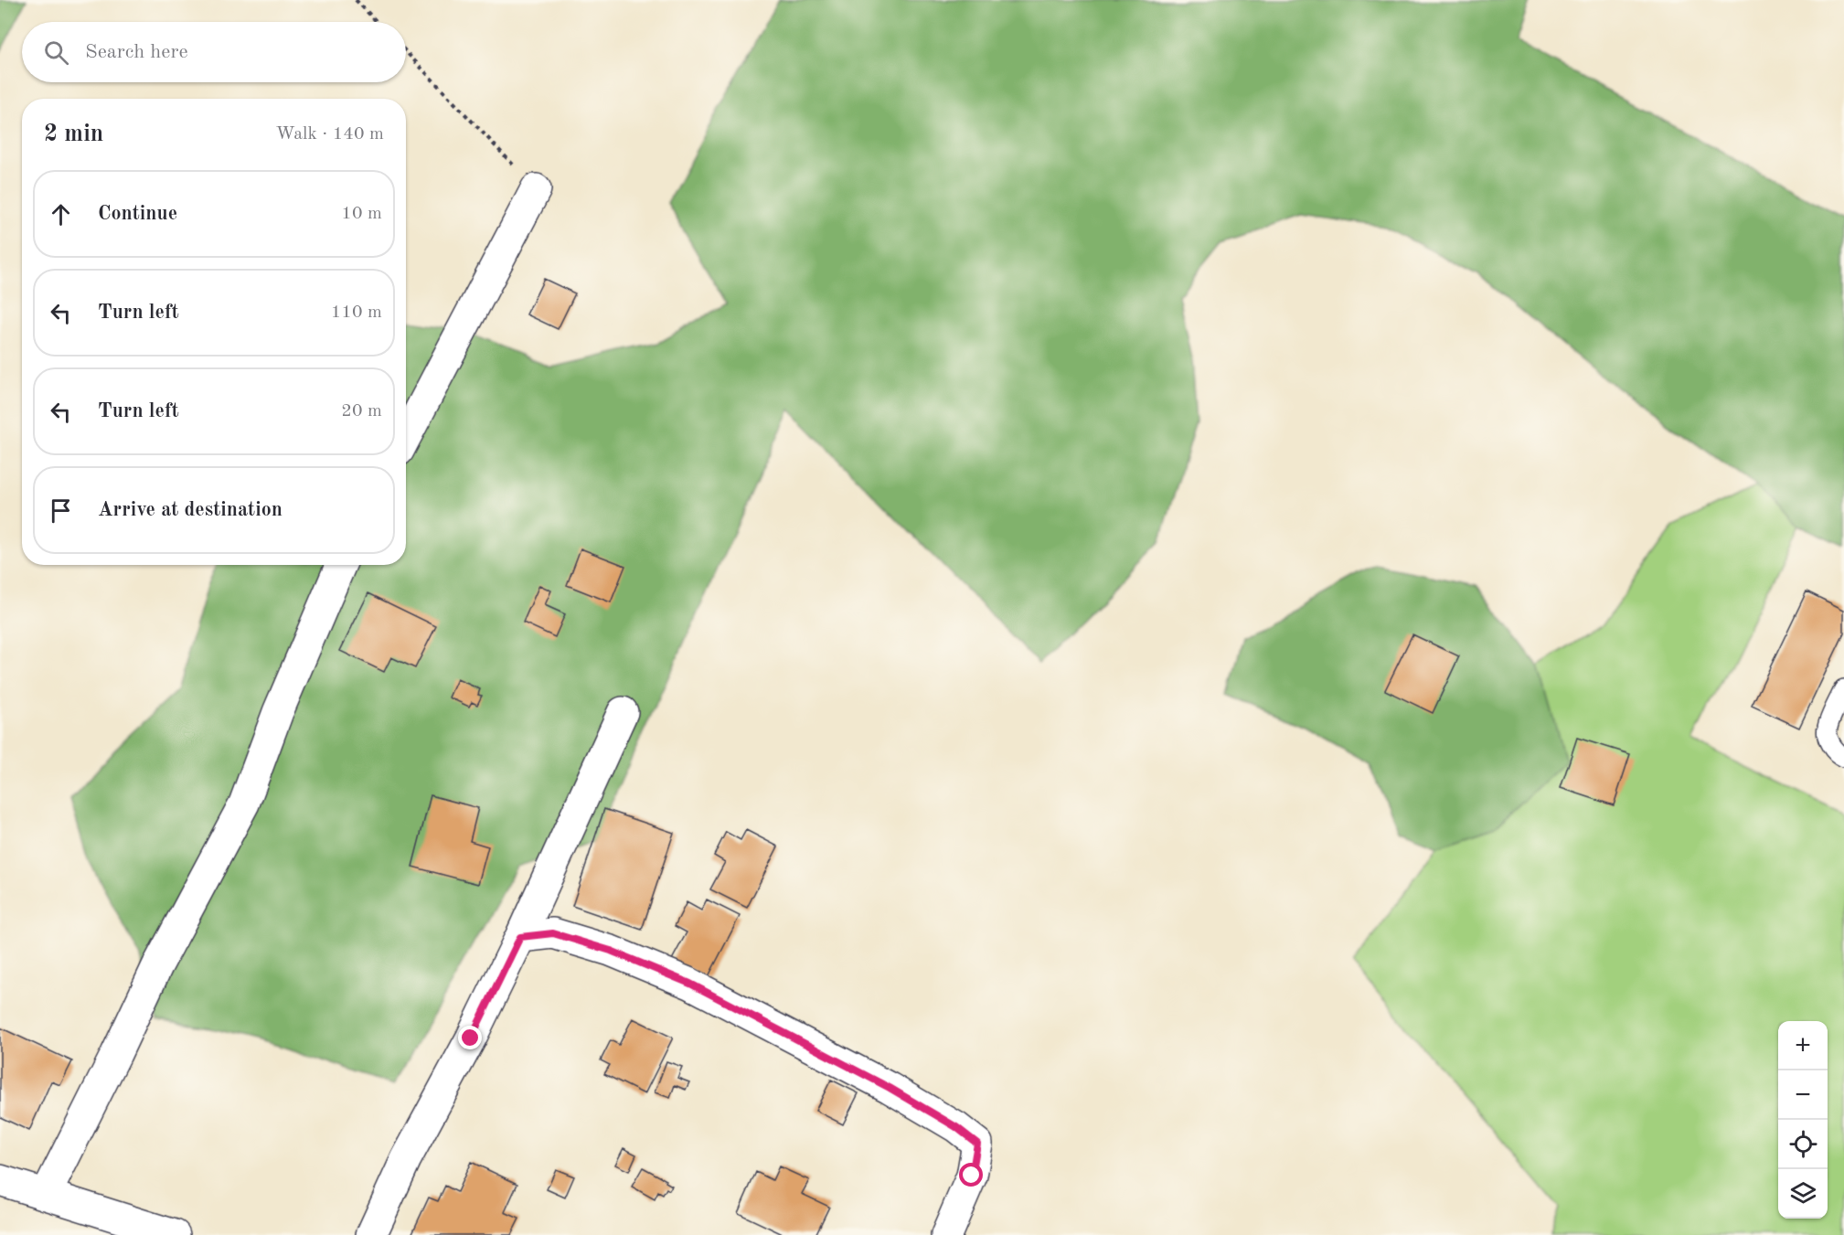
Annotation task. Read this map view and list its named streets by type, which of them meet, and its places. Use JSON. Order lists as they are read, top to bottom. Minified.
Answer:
{"page":{"search":"Search here","heading":["2 min","Walk · 140 m"],"list":[["Continue","10 m"],["Turn left","110 m"],["Turn left","20 m"],"Arrive at destination"],"map_buttons":["+","−"]}}
